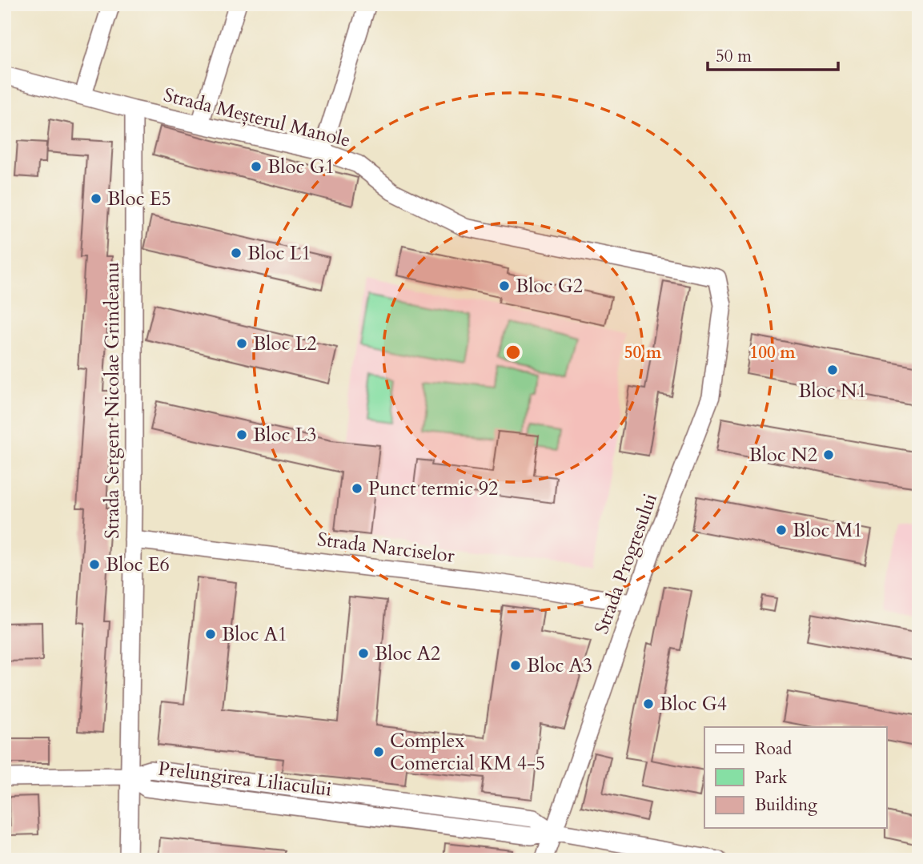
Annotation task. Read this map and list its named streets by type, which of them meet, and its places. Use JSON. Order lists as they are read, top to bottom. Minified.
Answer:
{"streets":{"street":["Strada Meșterul Manole","Strada Sergent Nicolae Grindeanu","Strada Narciselor","Strada Progresului","Prelungirea Liliacului"]},"crossings":[["Strada Meșterul Manole","Strada Sergent Nicolae Grindeanu"],["Strada Meșterul Manole","Strada Progresului"],["Strada Sergent Nicolae Grindeanu","Strada Narciselor"],["Strada Sergent Nicolae Grindeanu","Prelungirea Liliacului"],["Strada Narciselor","Strada Progresului"],["Strada Progresului","Prelungirea Liliacului"]],"places":["Bloc G1","Bloc E5","Bloc L1","Bloc G2","Bloc L2","Bloc N1","Bloc L3","Bloc N2","Punct termic 92","Bloc M1","Bloc E6","Bloc A1","Bloc A2","Bloc A3","Bloc G4","Complex Comercial KM 4-5"],"legend":["Road","Park","Building"],"scale_bar":"50 m","rings":["50 m","100 m"]}
